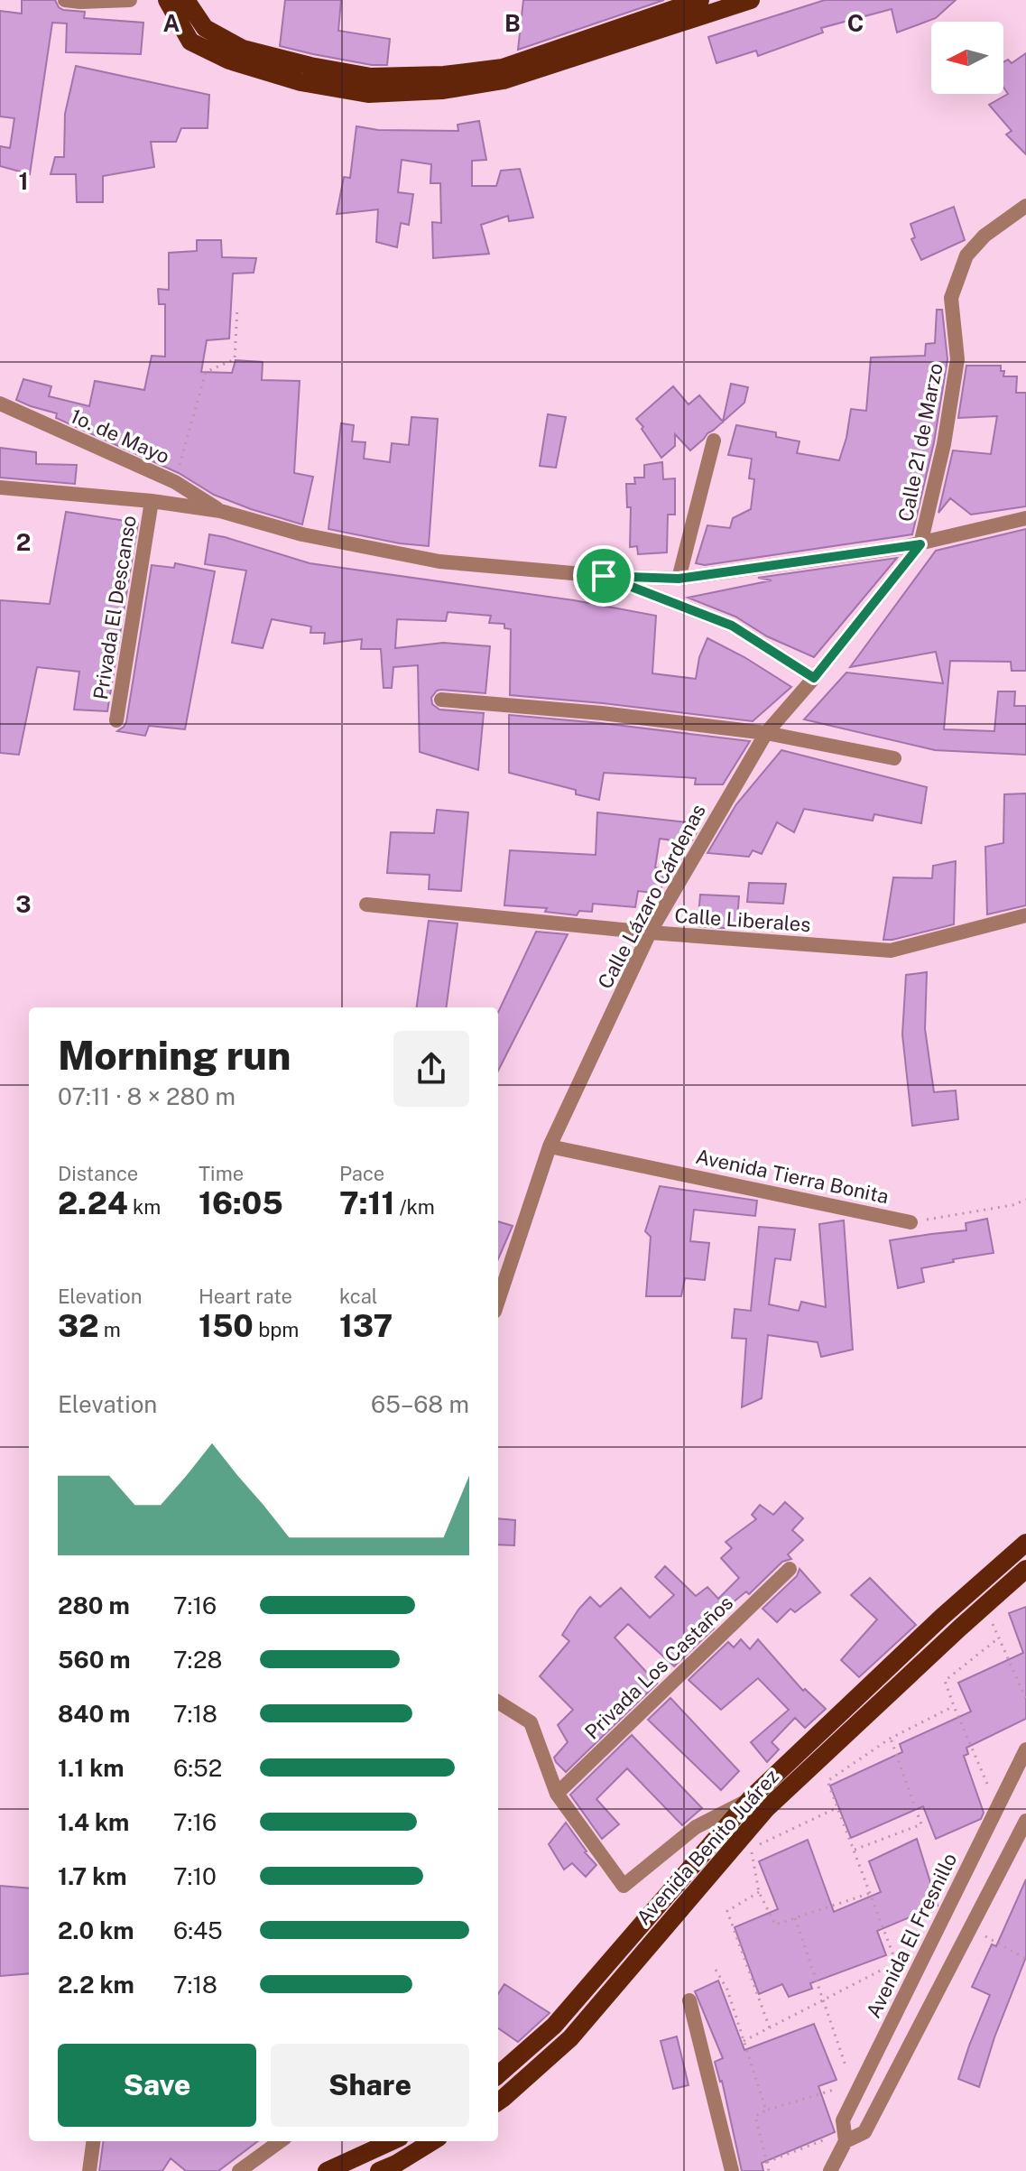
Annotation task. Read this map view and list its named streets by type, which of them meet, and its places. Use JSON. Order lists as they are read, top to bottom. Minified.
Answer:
{"streets":{"main road":["Avenida Benito Juárez"],"street":["1o. de Mayo","Calle 21 de Marzo","Privada El Descanso","Calle Lázaro Cárdenas","Calle Liberales","Avenida Tierra Bonita","Privada Los Castaños","Avenida El Fresnillo"]},"crossings":[["Calle 21 de Marzo","Calle Lázaro Cárdenas"],["Calle Lázaro Cárdenas","Calle Liberales"],["Calle Lázaro Cárdenas","Avenida Tierra Bonita"]],"north":"left","page":{"heading":["Morning run","07:11 · 8 × 280 m"],"stats":[["Distance","2.24 km"],["Time","16:05"],["Pace","7:11 /km"],["Elevation","32 m"],["Heart rate","150 bpm"],["kcal","137"]],"chart":["Elevation","65–68 m"],"list":[{"name":"280 m","note":"7:16"},{"name":"560 m","note":"7:28"},{"name":"840 m","note":"7:18"},{"name":"1.1 km","note":"6:52"},{"name":"1.4 km","note":"7:16"},{"name":"1.7 km","note":"7:10"},{"name":"2.0 km","note":"6:45"},{"name":"2.2 km","note":"7:18"}],"buttons":["Save","Share"]},"grid":{"columns":["A","B","C"],"rows":["1","2","3"]}}
